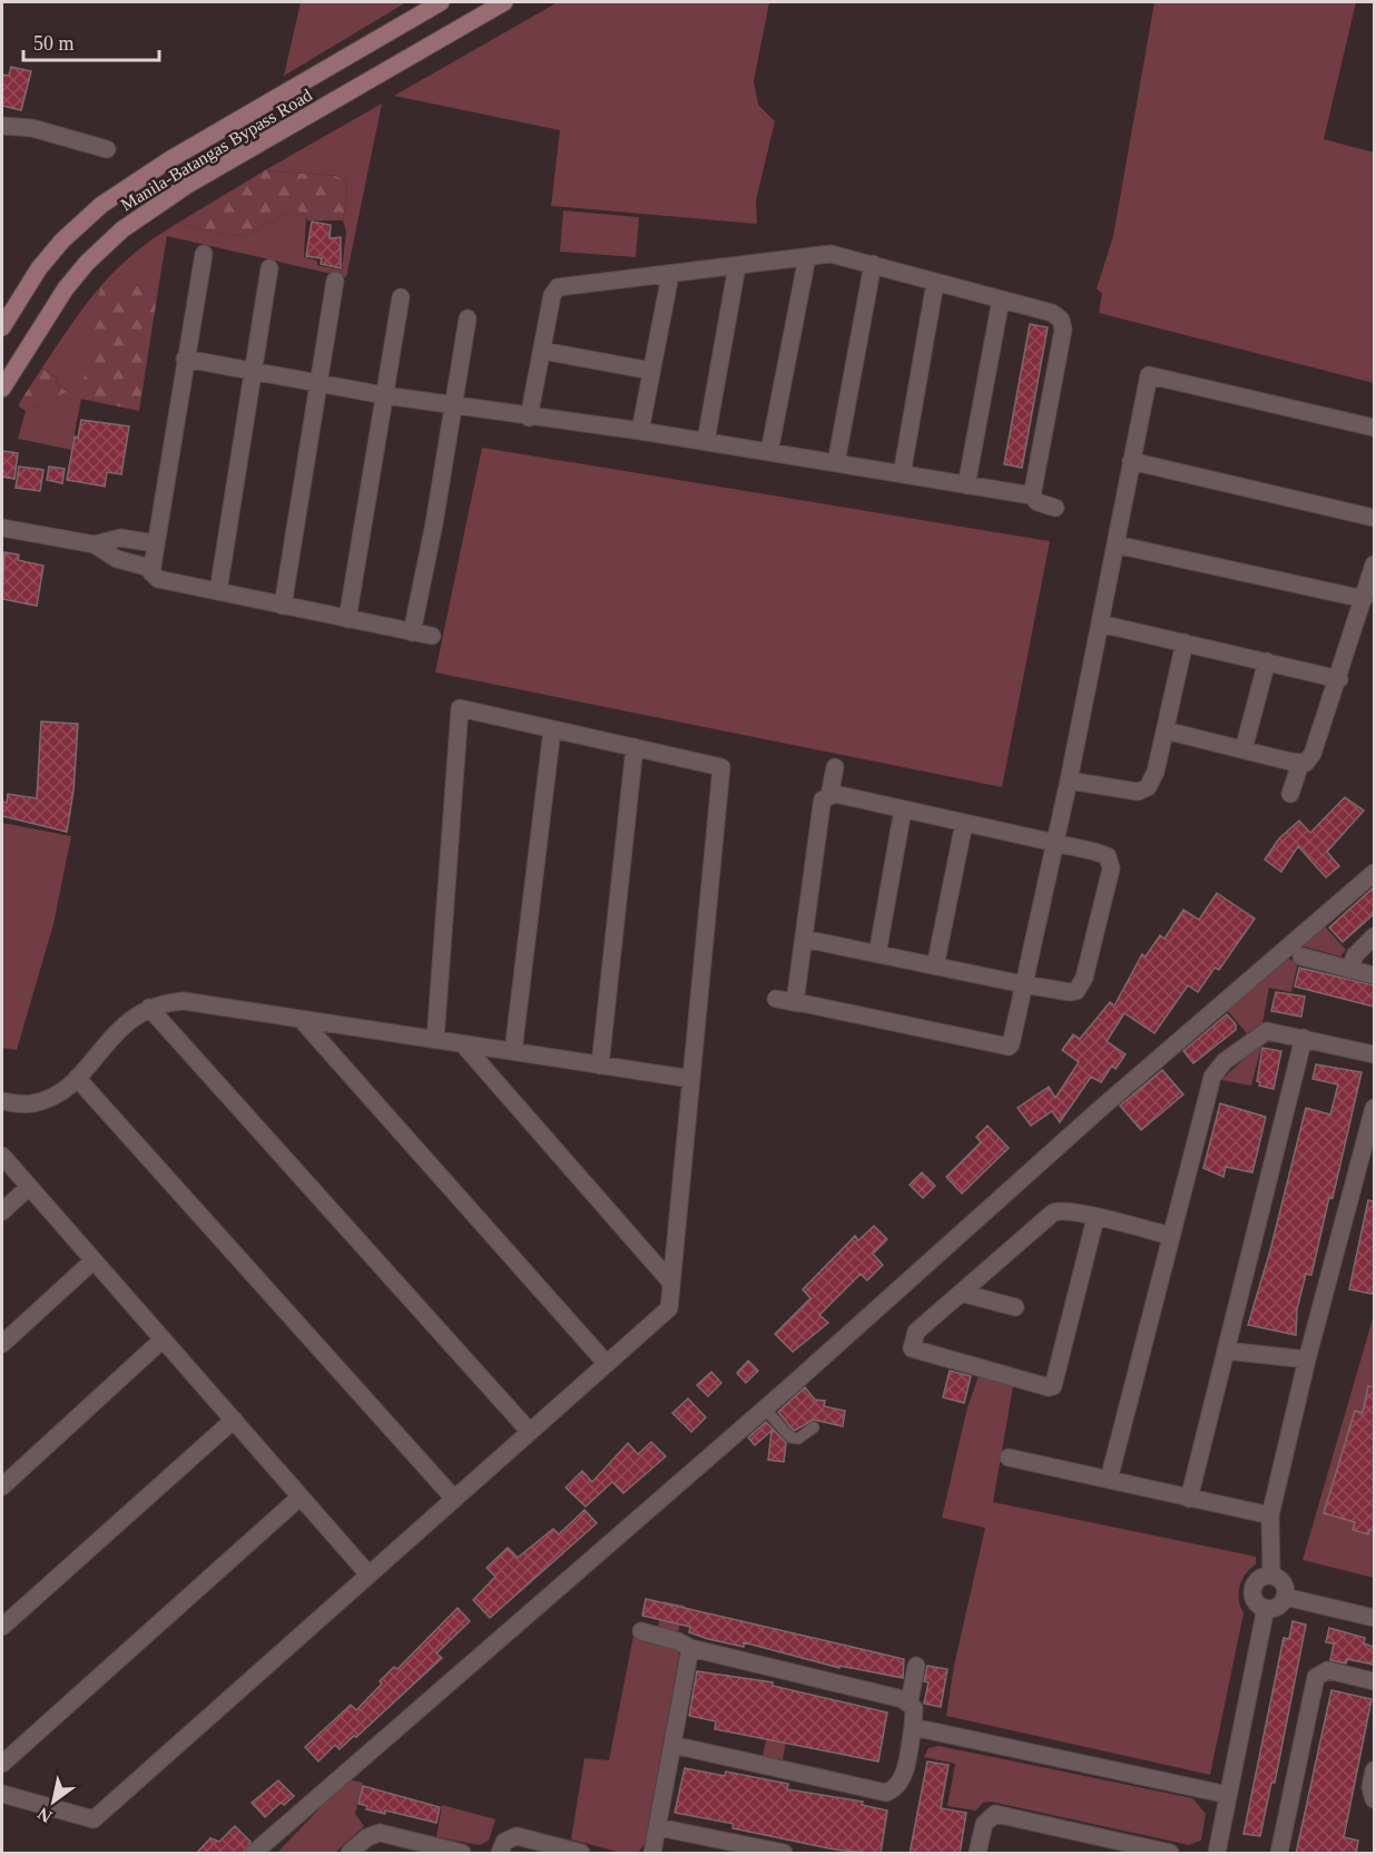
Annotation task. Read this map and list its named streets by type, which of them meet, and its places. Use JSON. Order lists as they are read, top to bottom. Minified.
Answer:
{"streets":{"main road":["Manila-Batangas Bypass Road"]},"scale_bar":"50 m","north":"bottom left"}
